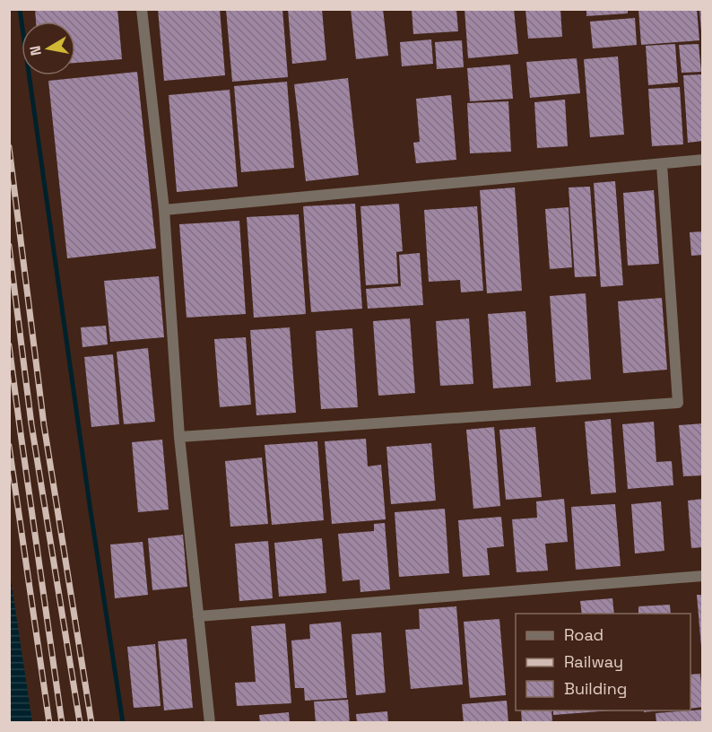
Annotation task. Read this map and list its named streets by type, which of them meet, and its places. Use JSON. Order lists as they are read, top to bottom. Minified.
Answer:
{"legend":["Road","Railway","Building"],"north":"left"}
